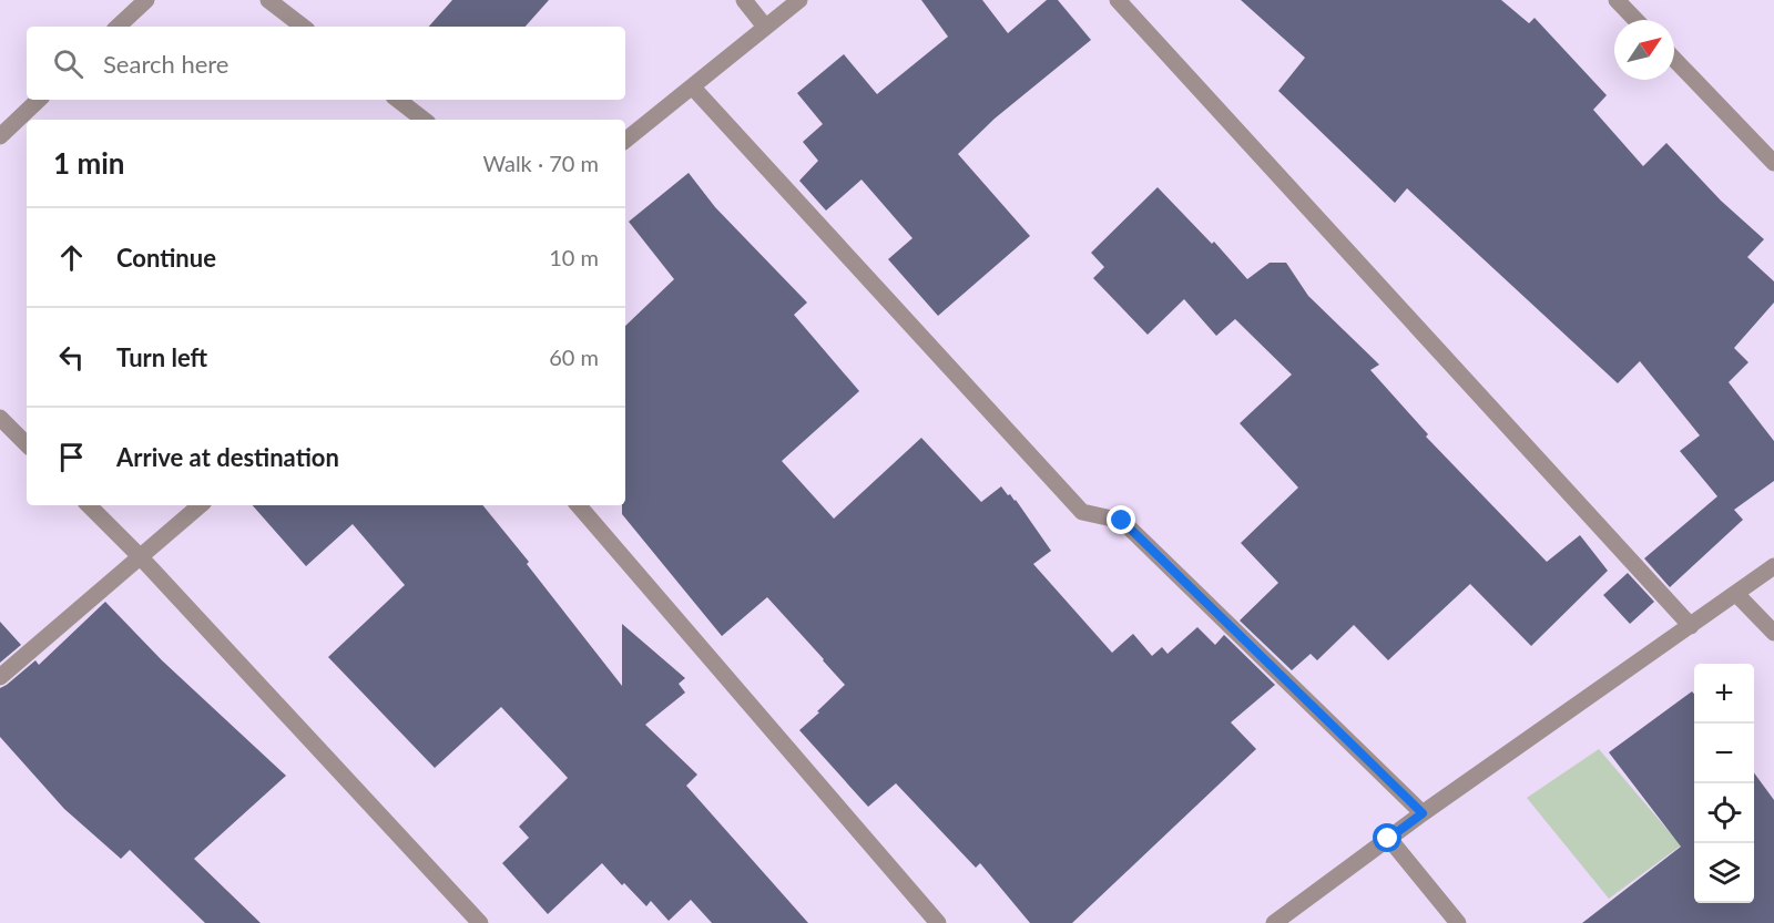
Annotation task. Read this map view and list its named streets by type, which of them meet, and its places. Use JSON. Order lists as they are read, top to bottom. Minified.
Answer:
{"north":"top right","page":{"search":"Search here","heading":["1 min","Walk · 70 m"],"list":[["Continue","10 m"],["Turn left","60 m"],"Arrive at destination"],"map_buttons":["+","−"]}}
